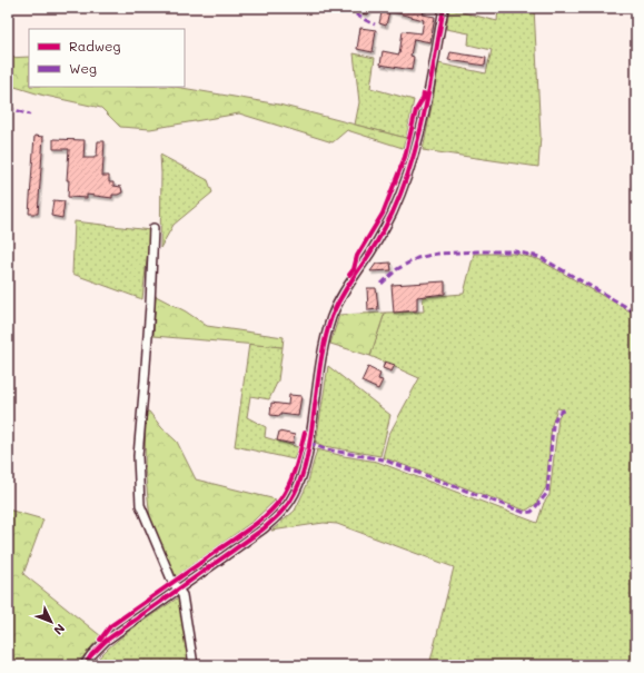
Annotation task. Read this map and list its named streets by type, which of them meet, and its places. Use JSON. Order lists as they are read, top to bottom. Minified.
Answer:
{"legend":["Radweg","Weg"],"north":"bottom right"}
